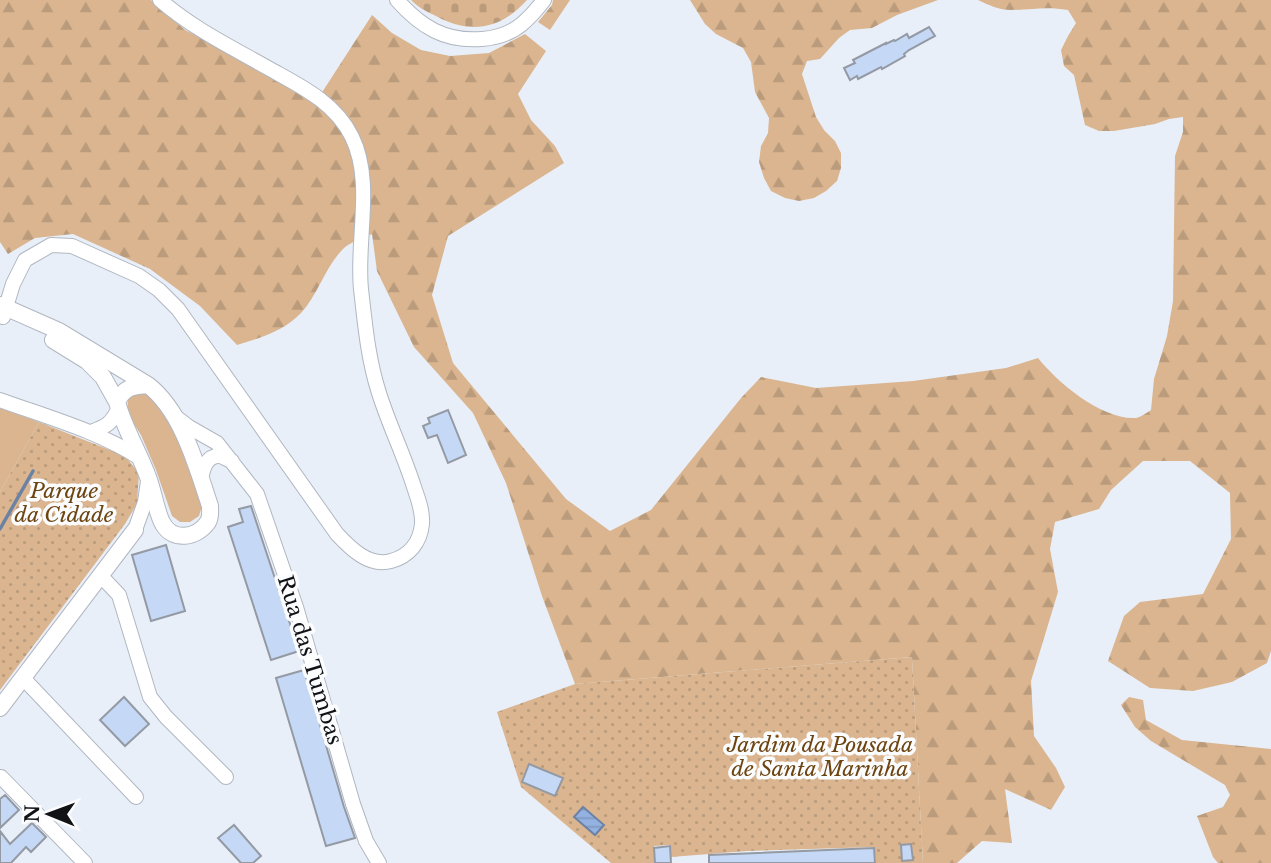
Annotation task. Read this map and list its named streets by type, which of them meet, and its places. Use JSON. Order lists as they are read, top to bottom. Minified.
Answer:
{"streets":{"street":["Rua das Tumbas"]},"parks":["Parque da Cidade","Jardim da Pousada de Santa Marinha"],"north":"left"}
